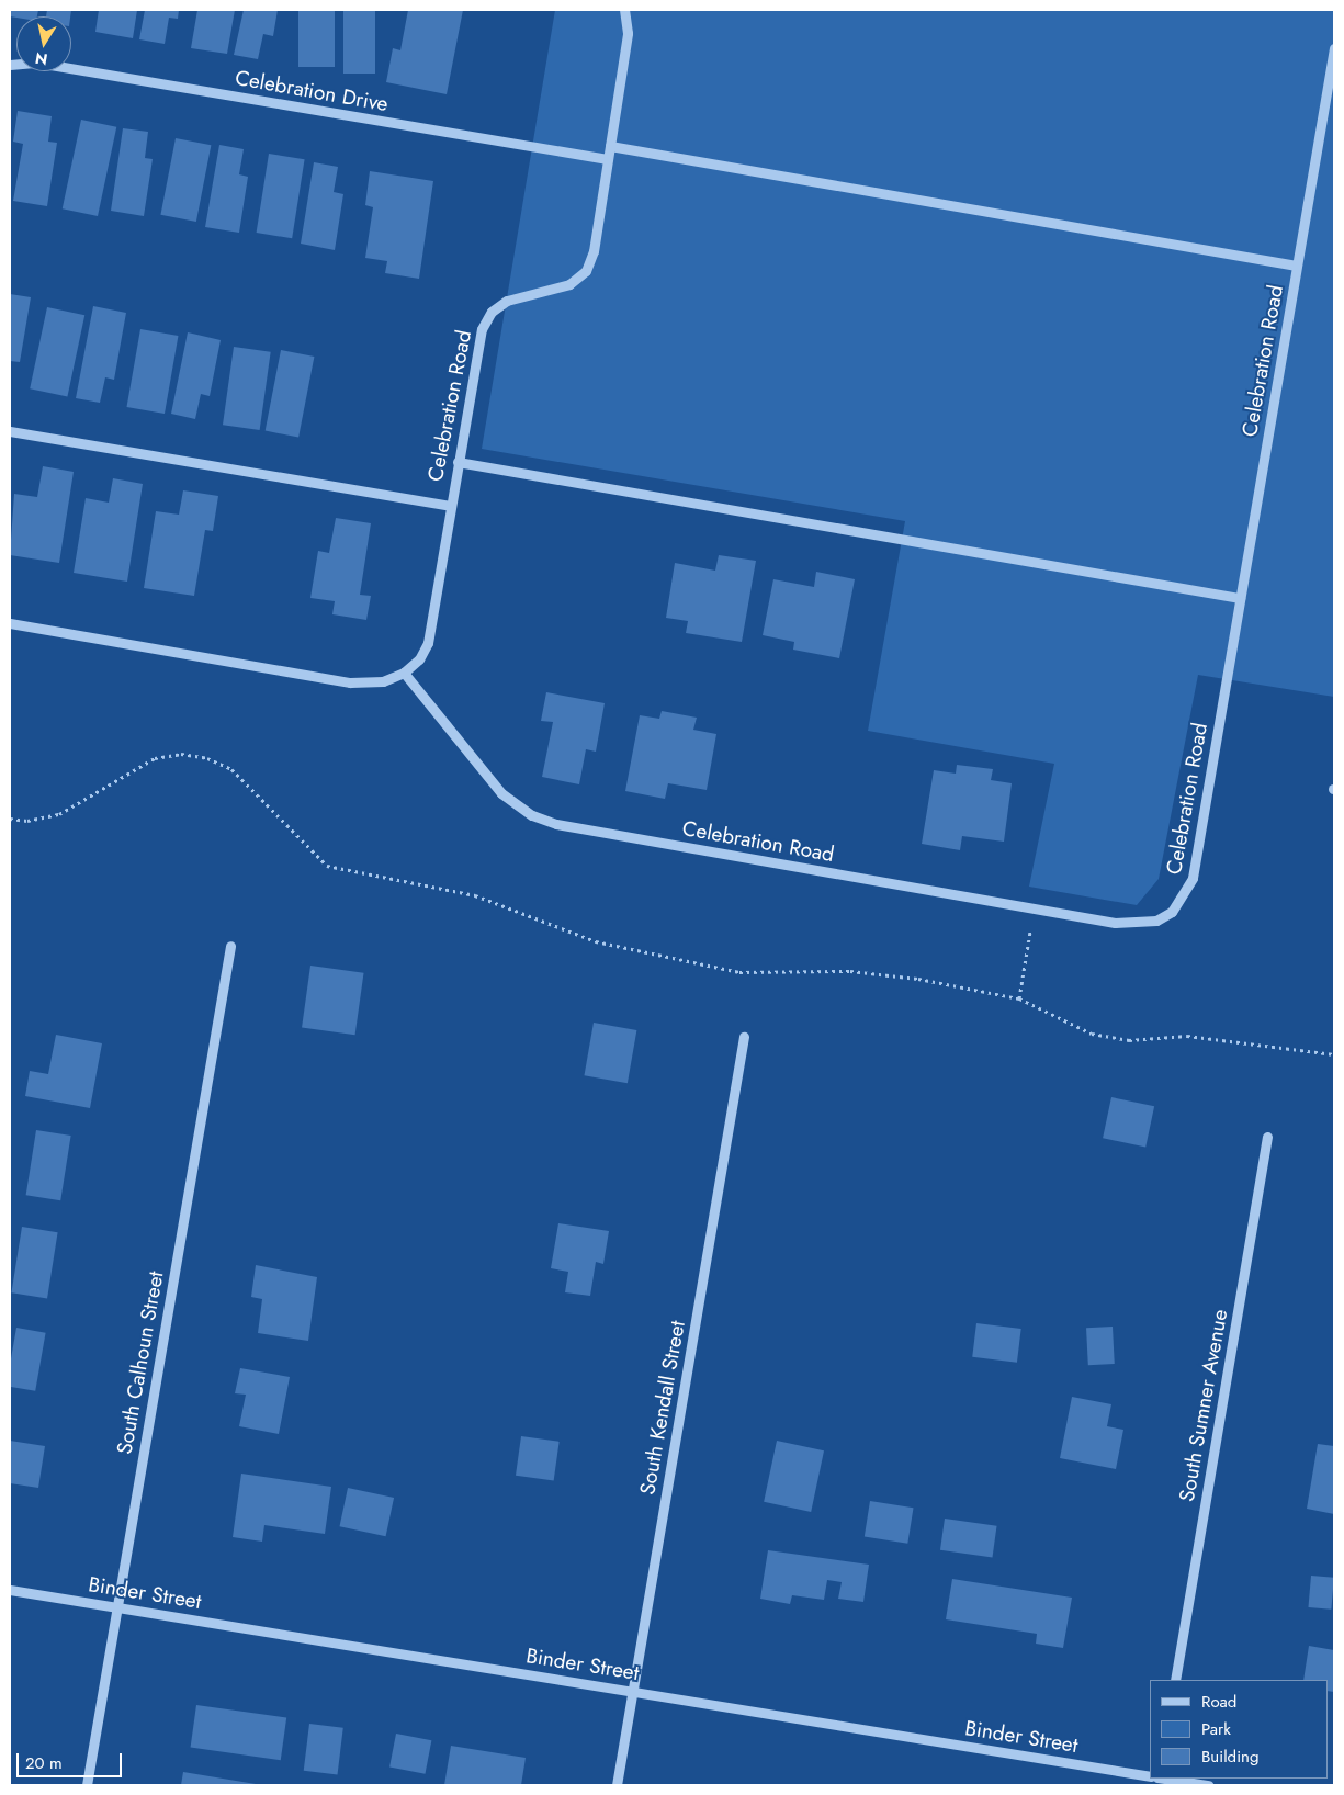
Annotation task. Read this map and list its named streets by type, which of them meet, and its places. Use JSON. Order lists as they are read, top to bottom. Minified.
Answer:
{"streets":{"street":["Celebration Drive","Celebration Road","South Calhoun Street","South Sumner Avenue","South Kendall Street","Binder Street"]},"crossings":[["Celebration Drive","Celebration Road"],["South Calhoun Street","Binder Street"],["South Kendall Street","Binder Street"]],"legend":["Road","Park","Building"],"scale_bar":"20 m","north":"bottom"}
